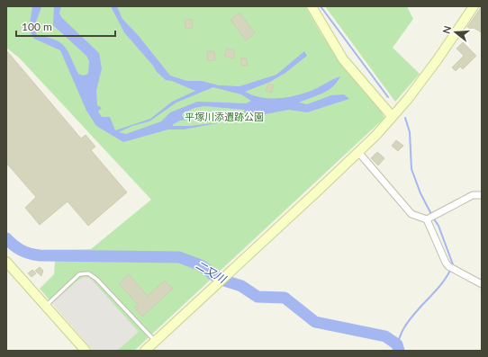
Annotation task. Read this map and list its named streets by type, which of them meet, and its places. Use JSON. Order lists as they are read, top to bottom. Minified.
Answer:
{"water":["二又川"],"parks":["平塚川添遺跡公園"],"scale_bar":"100 m","north":"left"}
